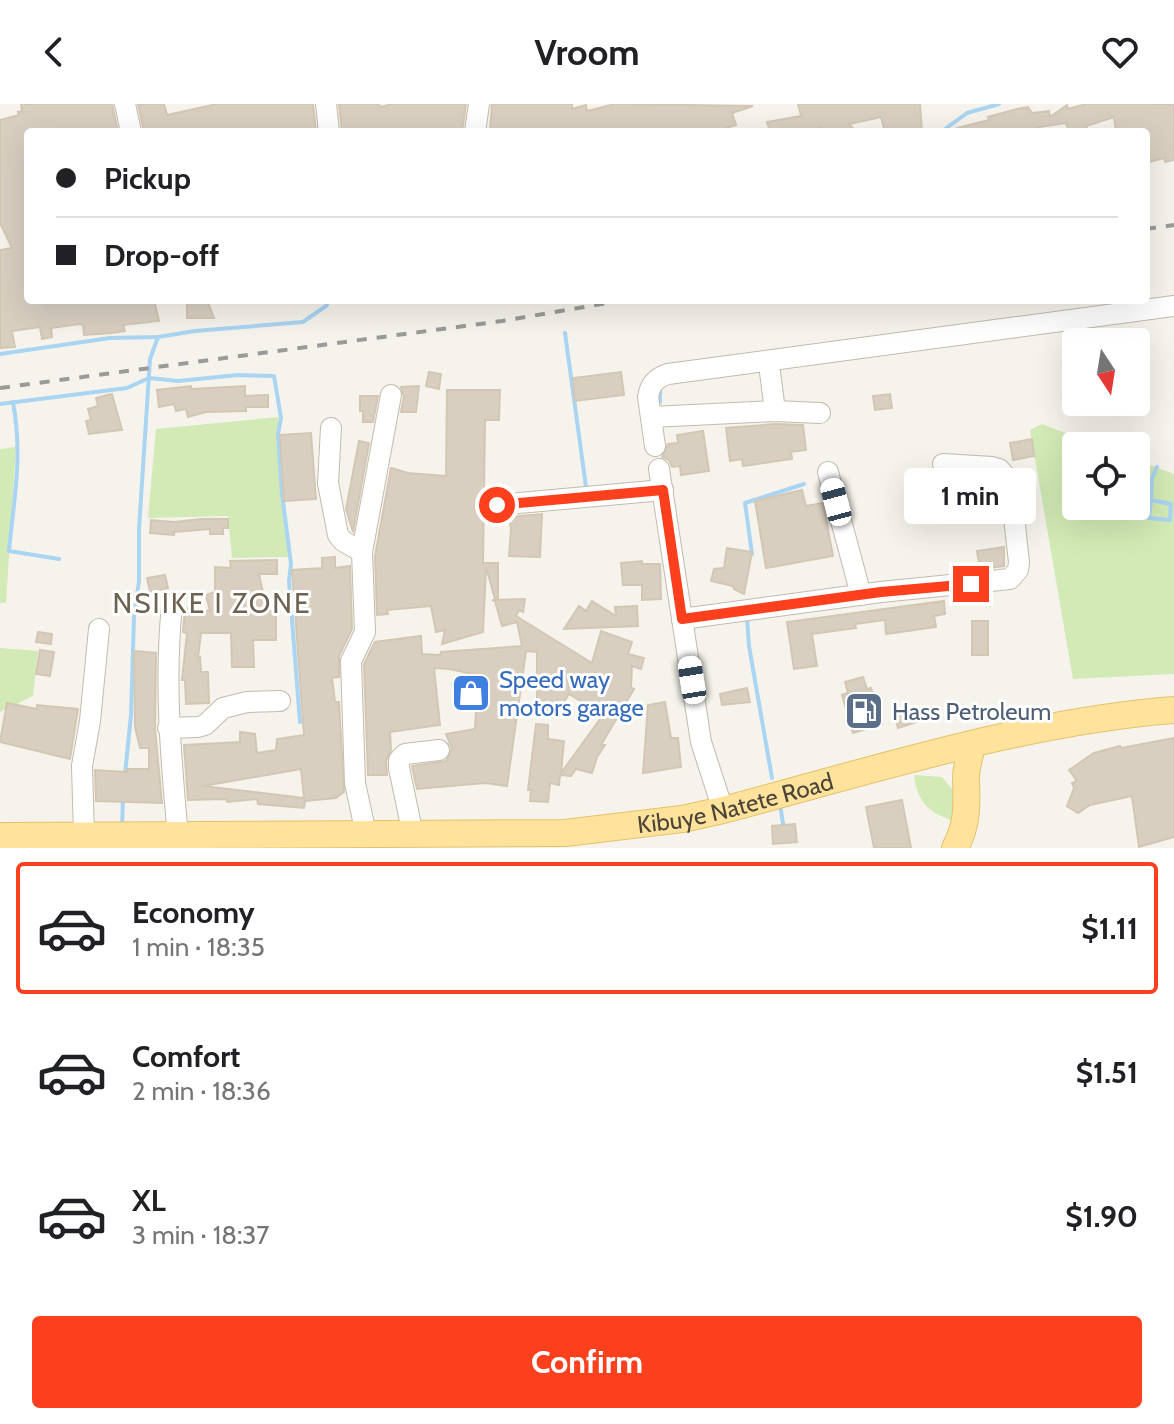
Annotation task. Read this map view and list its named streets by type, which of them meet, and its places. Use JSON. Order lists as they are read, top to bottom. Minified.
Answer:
{"streets":{"main road":["Kibuye Natete Road"]},"districts":["NSIIKE I ZONE"],"places":{"shop":["Speed way motors garage"],"fuel station":["Hass Petroleum"]},"north":"bottom","page":{"header":"Vroom","banner":["Pickup","Drop-off"],"bubble":"1 min","list":[{"name":"Economy","note":"1 min · 18:35","value":"$1.11"},{"name":"Comfort","note":"2 min · 18:36","value":"$1.51"},{"name":"XL","note":"3 min · 18:37","value":"$1.90"}],"buttons":"Confirm"}}
